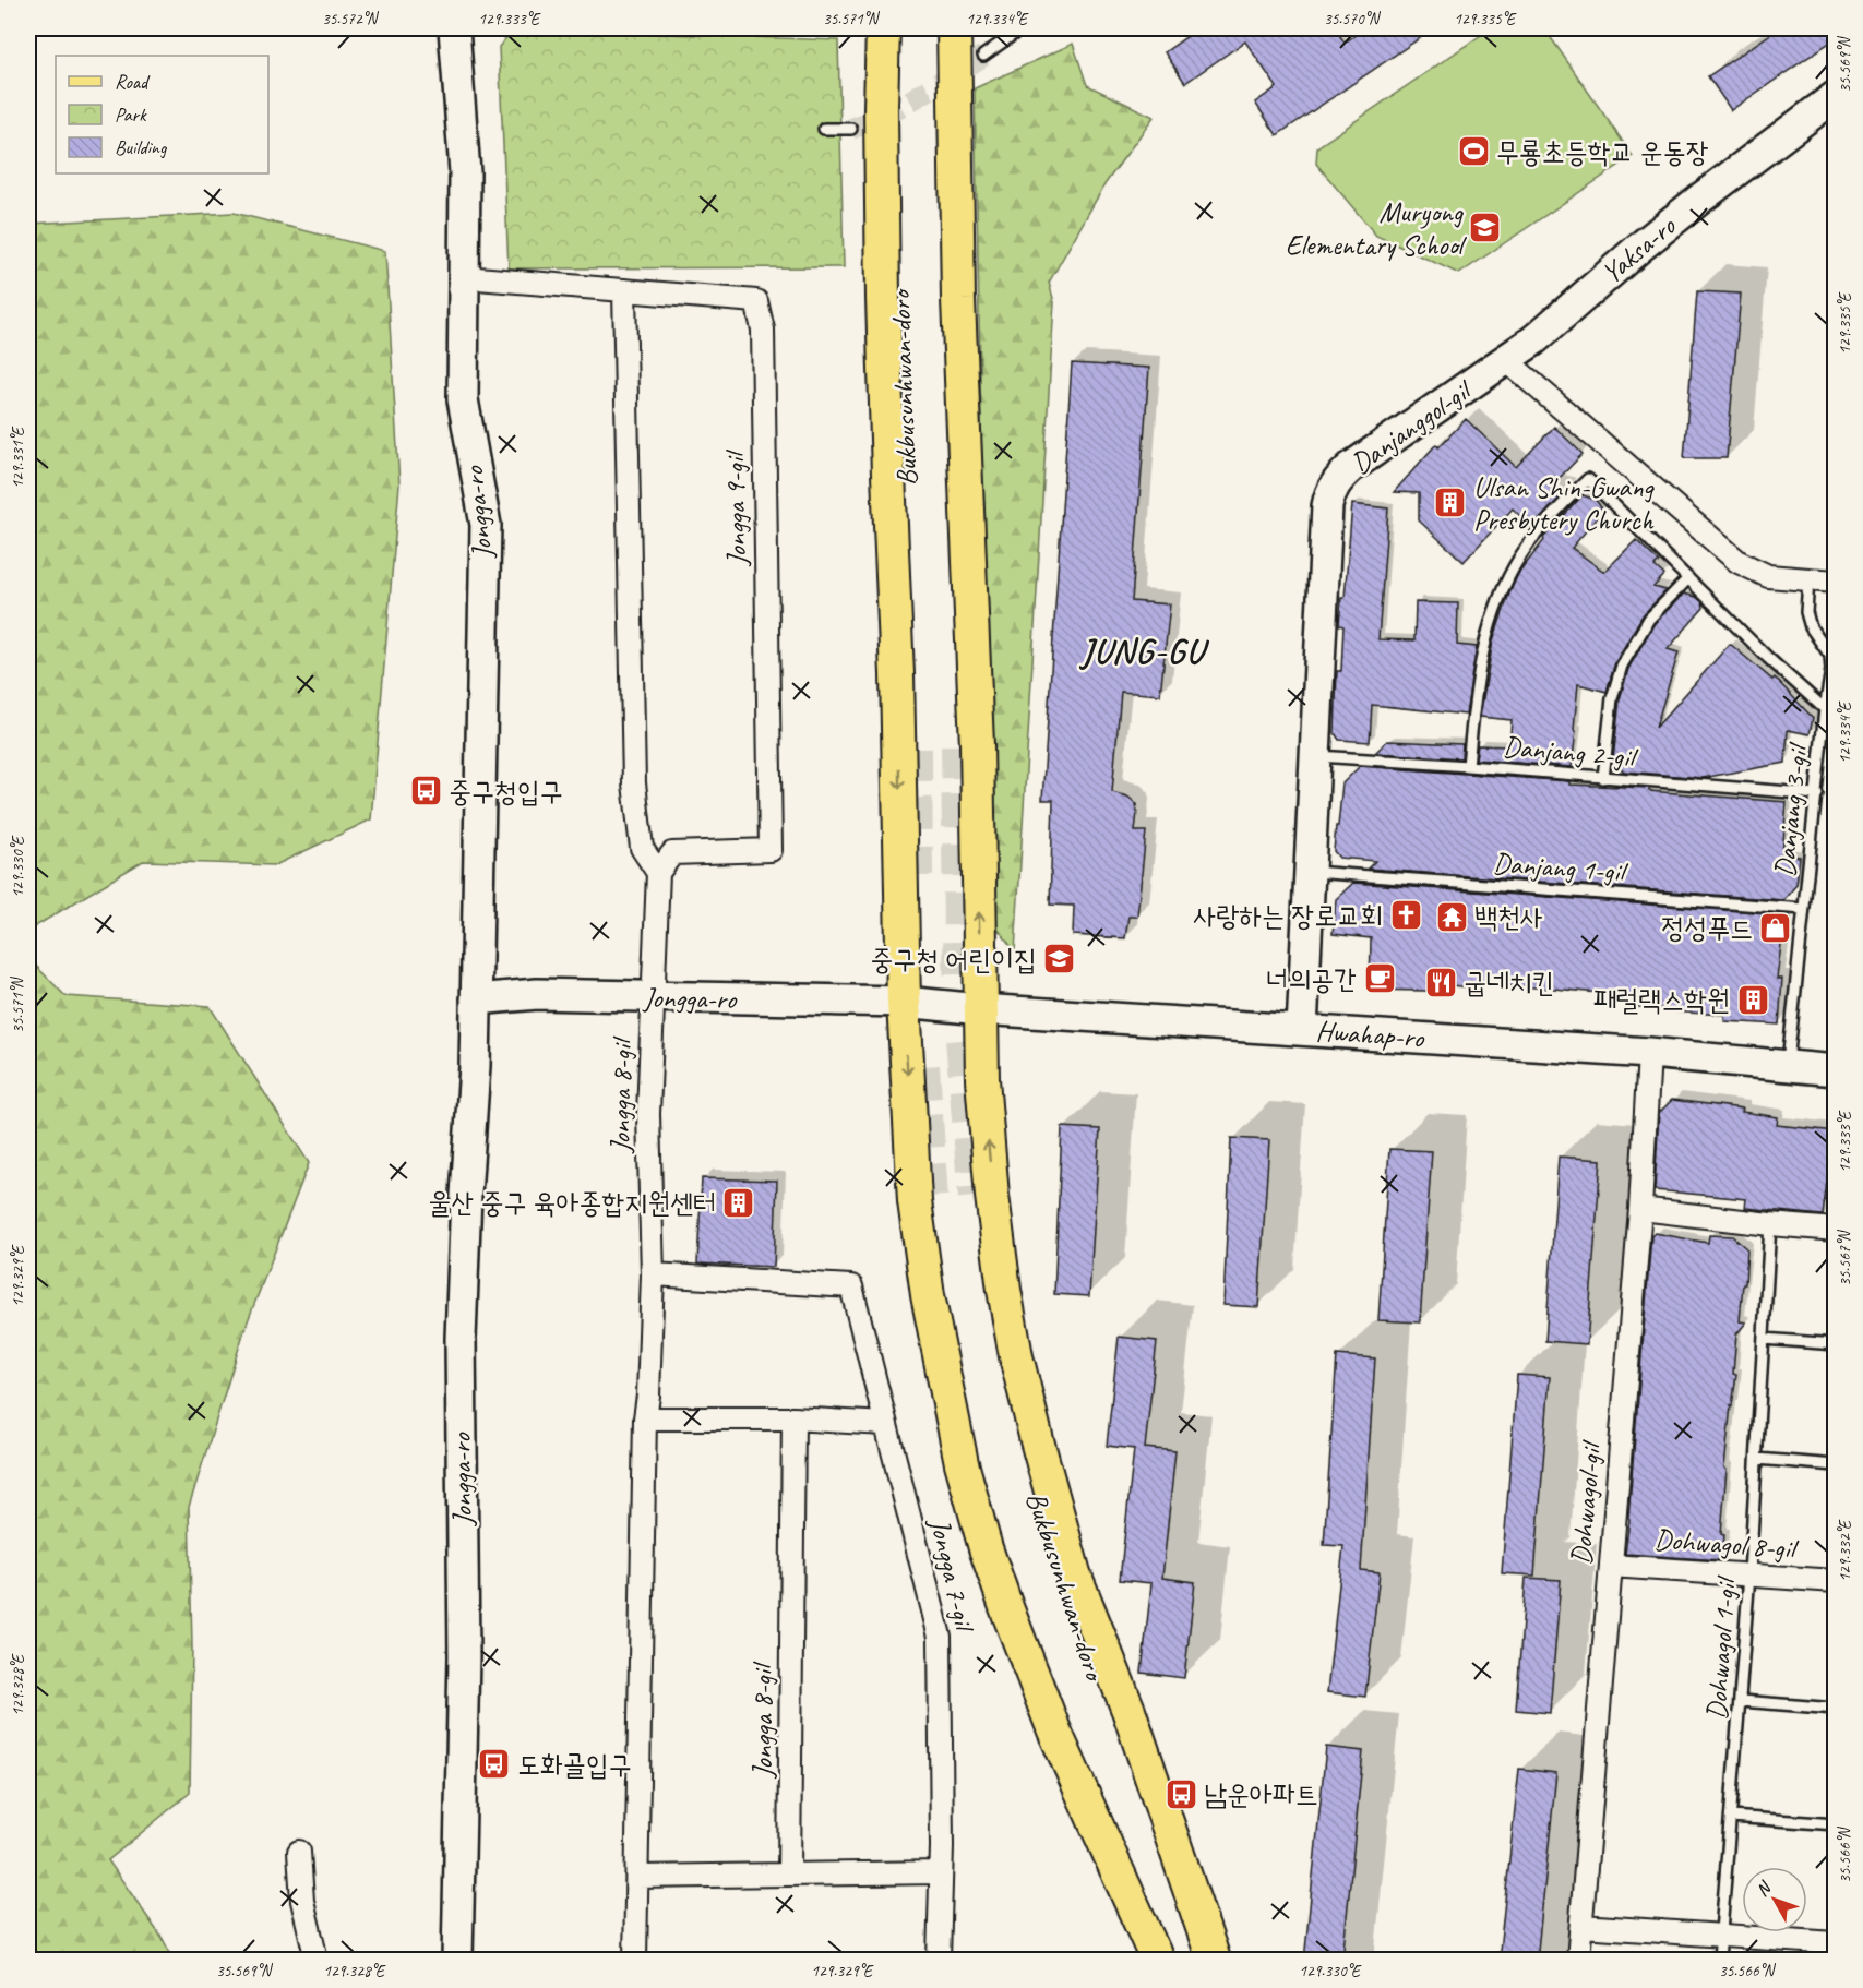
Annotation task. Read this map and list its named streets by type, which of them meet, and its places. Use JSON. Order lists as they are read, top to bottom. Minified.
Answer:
{"streets":{"main road":["Yaksa-ro","Bukbusunhwan-doro","Danjanggol-gil","Jongga-ro","Hwahap-ro"],"street":["Jongga 9-gil","Jongga 8-gil","Dohwagol-gil","Dohwagol 8-gil","Jongga 7-gil"],"lane":["Danjang 2-gil","Danjang 3-gil","Danjang 1-gil","Dohwagol 1-gil"]},"crossings":[["Yaksa-ro","Danjanggol-gil"],["Danjanggol-gil","Danjang 2-gil"],["Danjanggol-gil","Danjang 1-gil"],["Danjanggol-gil","Hwahap-ro"],["Jongga 9-gil","Jongga-ro"],["Jongga 9-gil","Jongga 8-gil"],["Jongga-ro","Hwahap-ro"],["Jongga-ro","Jongga 8-gil"],["Danjang 2-gil","Danjang 3-gil"],["Danjang 3-gil","Danjang 1-gil"],["Danjang 3-gil","Hwahap-ro"],["Hwahap-ro","Dohwagol-gil"],["Jongga 8-gil","Jongga 7-gil"],["Dohwagol-gil","Dohwagol 8-gil"],["Dohwagol 8-gil","Dohwagol 1-gil"]],"districts":["JUNG-GU"],"places":{"sports":["무룡초등학교 운동장"],"school or university":["Muryong Elementary School","중구청 어린이집"],"building":["Ulsan Shin-Gwang Presbytery Church","패럴랙스학원","울산 중구 육아종합지원센터"],"bus stop":["중구청입구","도화골입구","남운아파트"],"church":["사랑하는 장로교회"],"temple":["백천사"],"shop":["정성푸드"],"cafe":["너의공간"],"restaurant":["굽네치킨"]},"legend":["Road","Park","Building"],"north":"top left","coordinates":["35.572°N","129.333°E","35.571°N","129.334°E","35.570°N","129.335°E","35.569°N","129.331°E","129.330°E","35.567°N","129.329°E","129.332°E","129.328°E","35.566°N"]}
